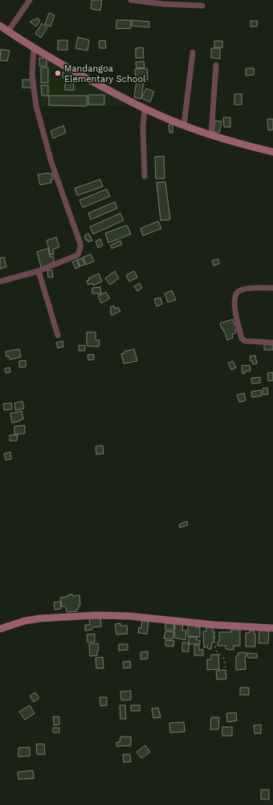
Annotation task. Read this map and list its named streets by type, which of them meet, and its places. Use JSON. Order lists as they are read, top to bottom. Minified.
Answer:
{"places":["Mandangoa Elementary School"]}
